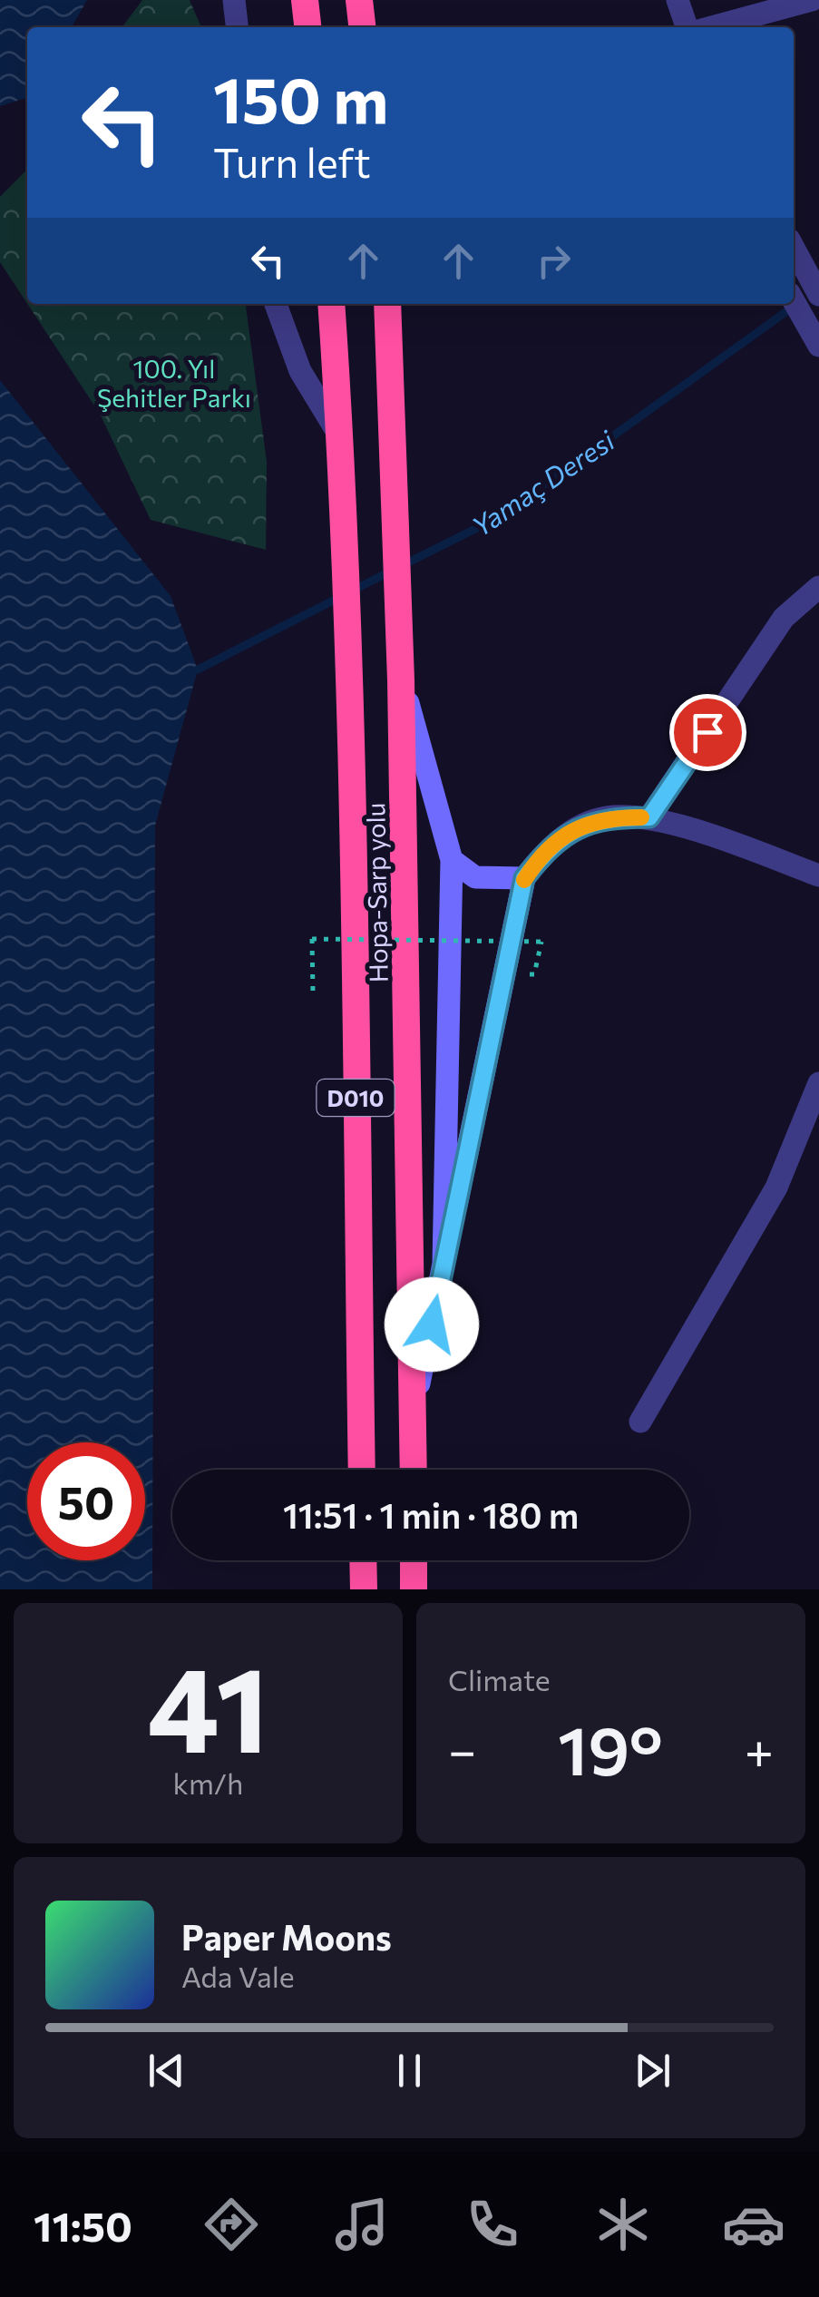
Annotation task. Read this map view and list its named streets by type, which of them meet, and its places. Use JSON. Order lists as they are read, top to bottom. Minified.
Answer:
{"streets":{"highway":["Hopa-Sarp yolu","D010"]},"water":["Yamaç Deresi"],"parks":["100. Yıl Şehitler Parkı"],"page":{"turn":["150 m","Turn left"],"limit":"50","trip":"11:51 · 1 min · 180 m","tile":[["41","km/h"],"Climate"],"heat":["−","19°","+"],"song":["Paper Moons","Ada Vale"],"tabs":"11:50"}}
